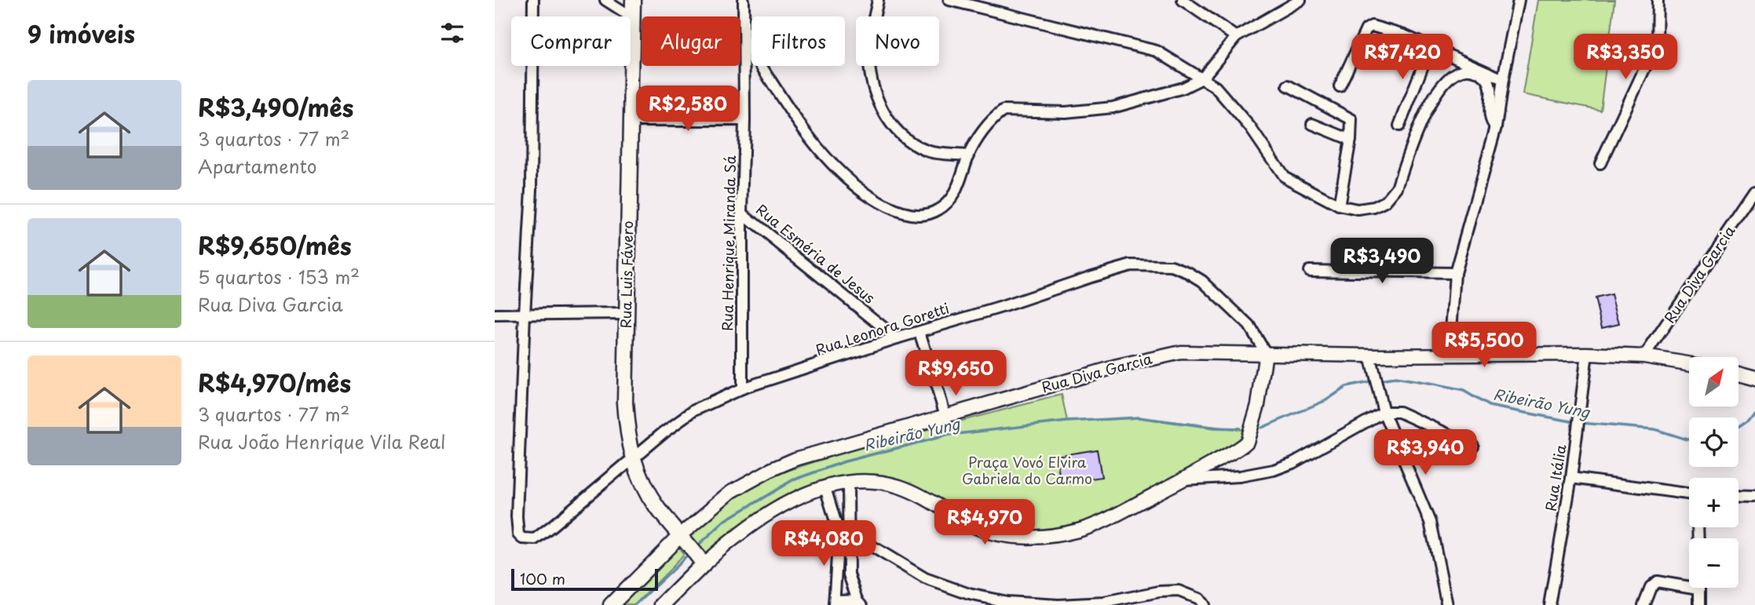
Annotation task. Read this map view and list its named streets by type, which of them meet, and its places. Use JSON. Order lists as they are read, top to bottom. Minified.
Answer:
{"streets":{"main road":["Rua Luis Fávero","Rua Diva Garcia"],"street":["Rua Henrique Miranda Sá","Rua Esméria de Jesus","Rua Leonora Goretti","Rua Itália"]},"crossings":[["Rua Henrique Miranda Sá","Rua Esméria de Jesus"],["Rua Henrique Miranda Sá","Rua Leonora Goretti"],["Rua Esméria de Jesus","Rua Leonora Goretti"],["Rua Luis Fávero","Rua Diva Garcia"],["Rua Luis Fávero","Rua Leonora Goretti"],["Rua Diva Garcia","Rua Leonora Goretti"],["Rua Diva Garcia","Rua Itália"]],"water":["Ribeirão Yung"],"parks":["Praça Vovó Elvira Gabriela do Carmo"],"scale_bar":"100 m","north":"top right","page":{"heading":"9 imóveis","chip":["Comprar","Alugar","Filtros","Novo"],"price":["R$7,420","R$3,350","R$2,580","R$3,490","R$5,500","R$9,650","R$3,940","R$4,970","R$4,080"],"list":[{"name":"R$3,490/mês","note":"3 quartos · 77 m² · Apartamento"},{"name":"R$9,650/mês","note":"5 quartos · 153 m² · Rua Diva Garcia"},{"name":"R$4,970/mês","note":"3 quartos · 77 m² · Rua João Henrique Vila Real"}],"map_buttons":["+","−"],"scale":"100 m"}}
